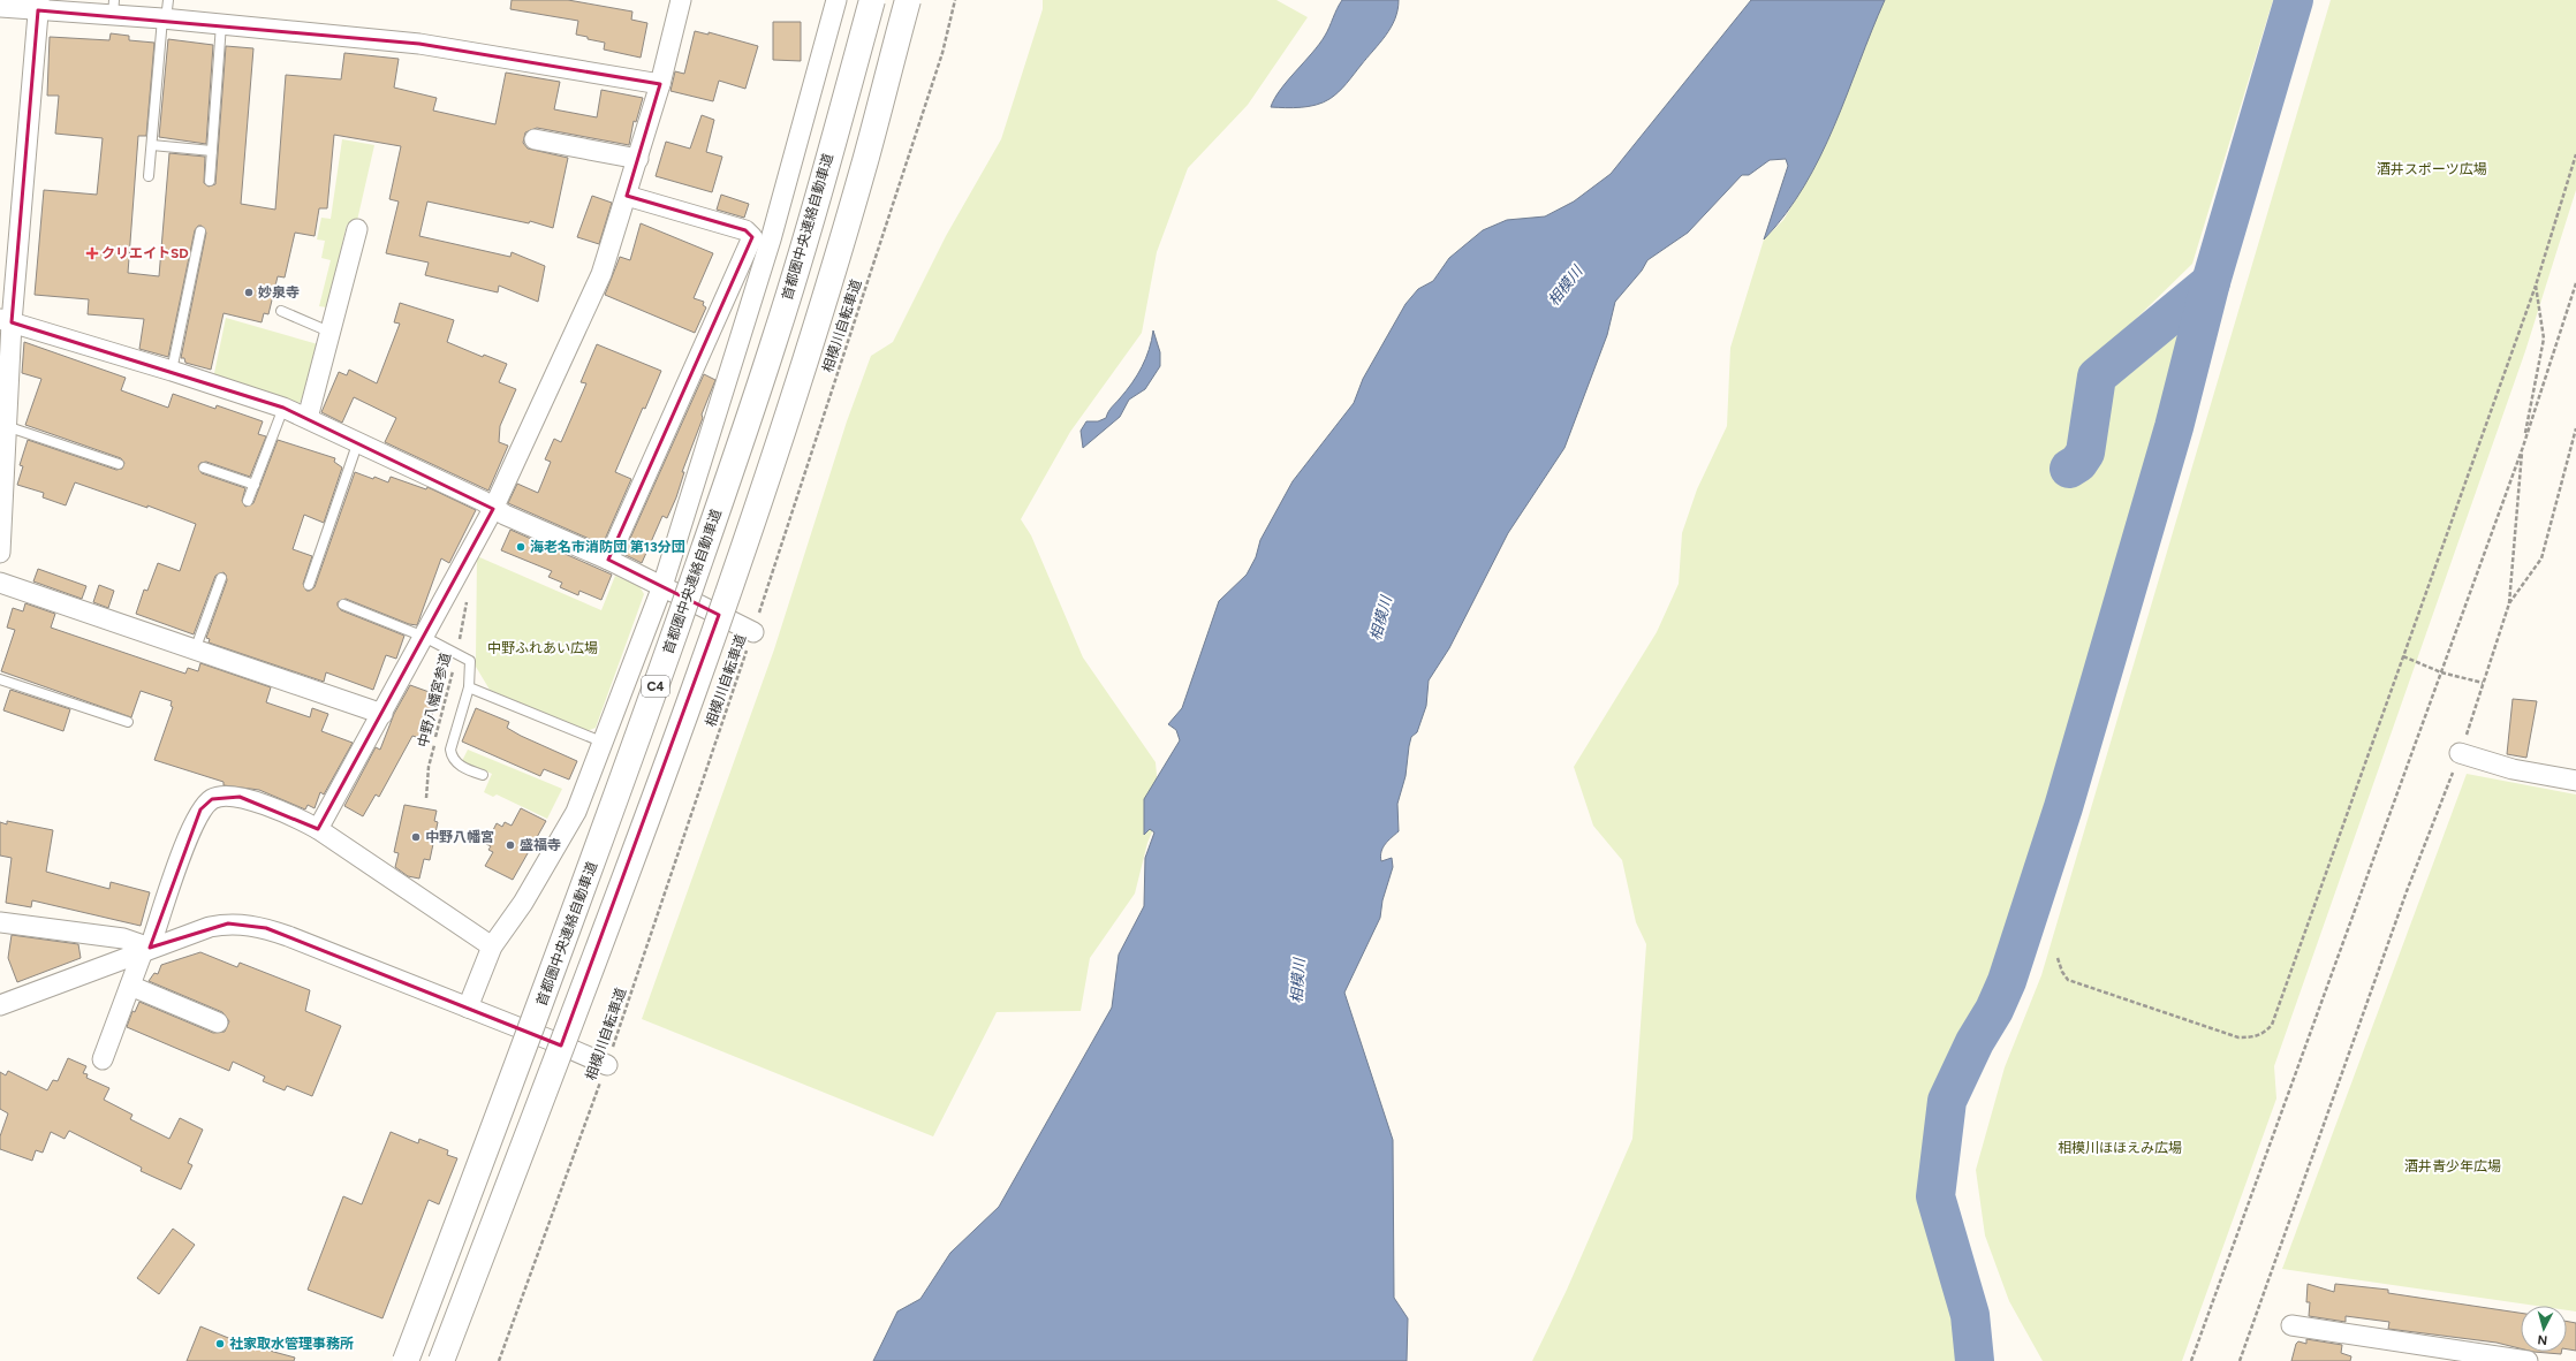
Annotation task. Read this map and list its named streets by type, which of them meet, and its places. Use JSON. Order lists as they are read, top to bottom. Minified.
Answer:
{"streets":{"highway":["首都圏中央連絡自動車道","C4"],"path":["相模川自転車道","中野八幡宮参道"]},"water":["相模川"],"parks":["酒井スポーツ広場","中野ふれあい広場","相模川ほほえみ広場","酒井青少年広場"],"places":{"health":["クリエイトSD"],"other":["妙泉寺","海老名市消防団 第13分団","中野八幡宮","盛福寺","社家取水管理事務所"]},"north":"bottom"}
